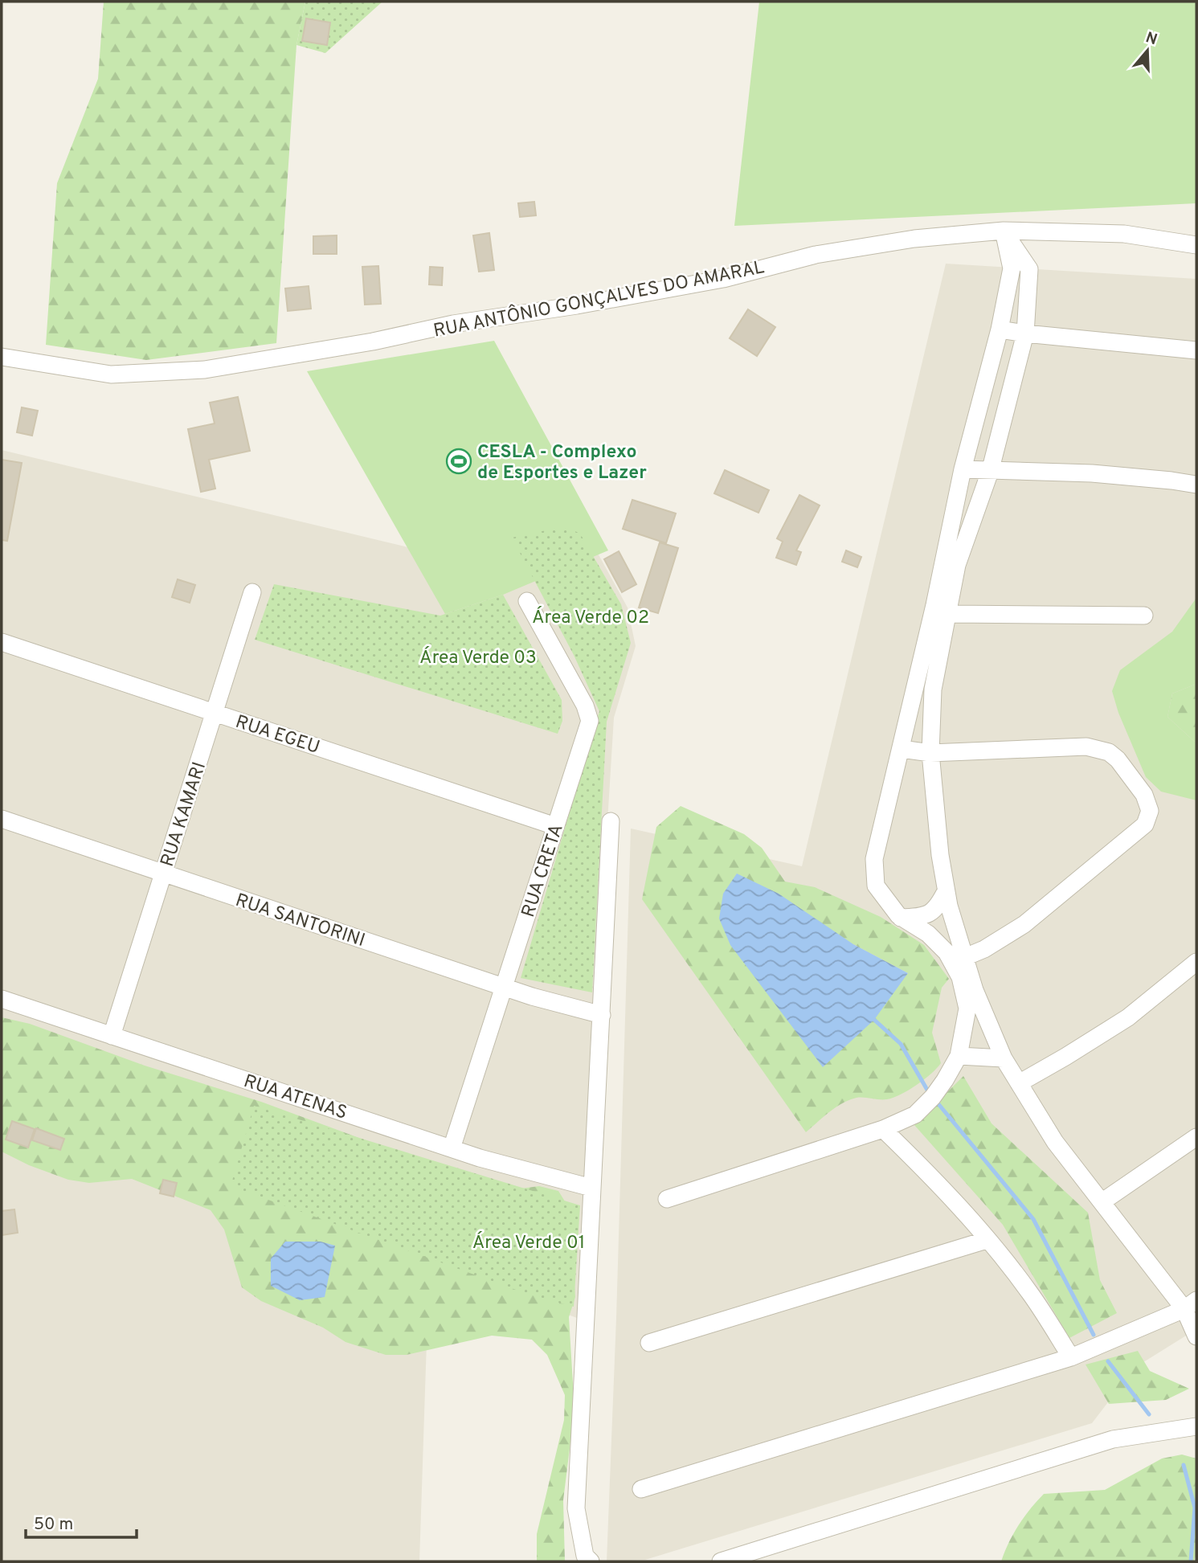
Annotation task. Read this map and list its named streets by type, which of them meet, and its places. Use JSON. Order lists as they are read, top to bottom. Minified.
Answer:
{"streets":{"street":["RUA ANTÔNIO GONÇALVES DO AMARAL","RUA EGEU","RUA KAMARI","RUA CRETA","RUA SANTORINI","RUA ATENAS"]},"crossings":[["RUA EGEU","RUA KAMARI"],["RUA EGEU","RUA CRETA"],["RUA KAMARI","RUA SANTORINI"],["RUA KAMARI","RUA ATENAS"],["RUA CRETA","RUA SANTORINI"],["RUA CRETA","RUA ATENAS"]],"parks":["Área Verde 02","Área Verde 03","Área Verde 01"],"places":{"sports":["CESLA - Complexo de Esportes e Lazer"]},"scale_bar":"50 m","north":"top"}
